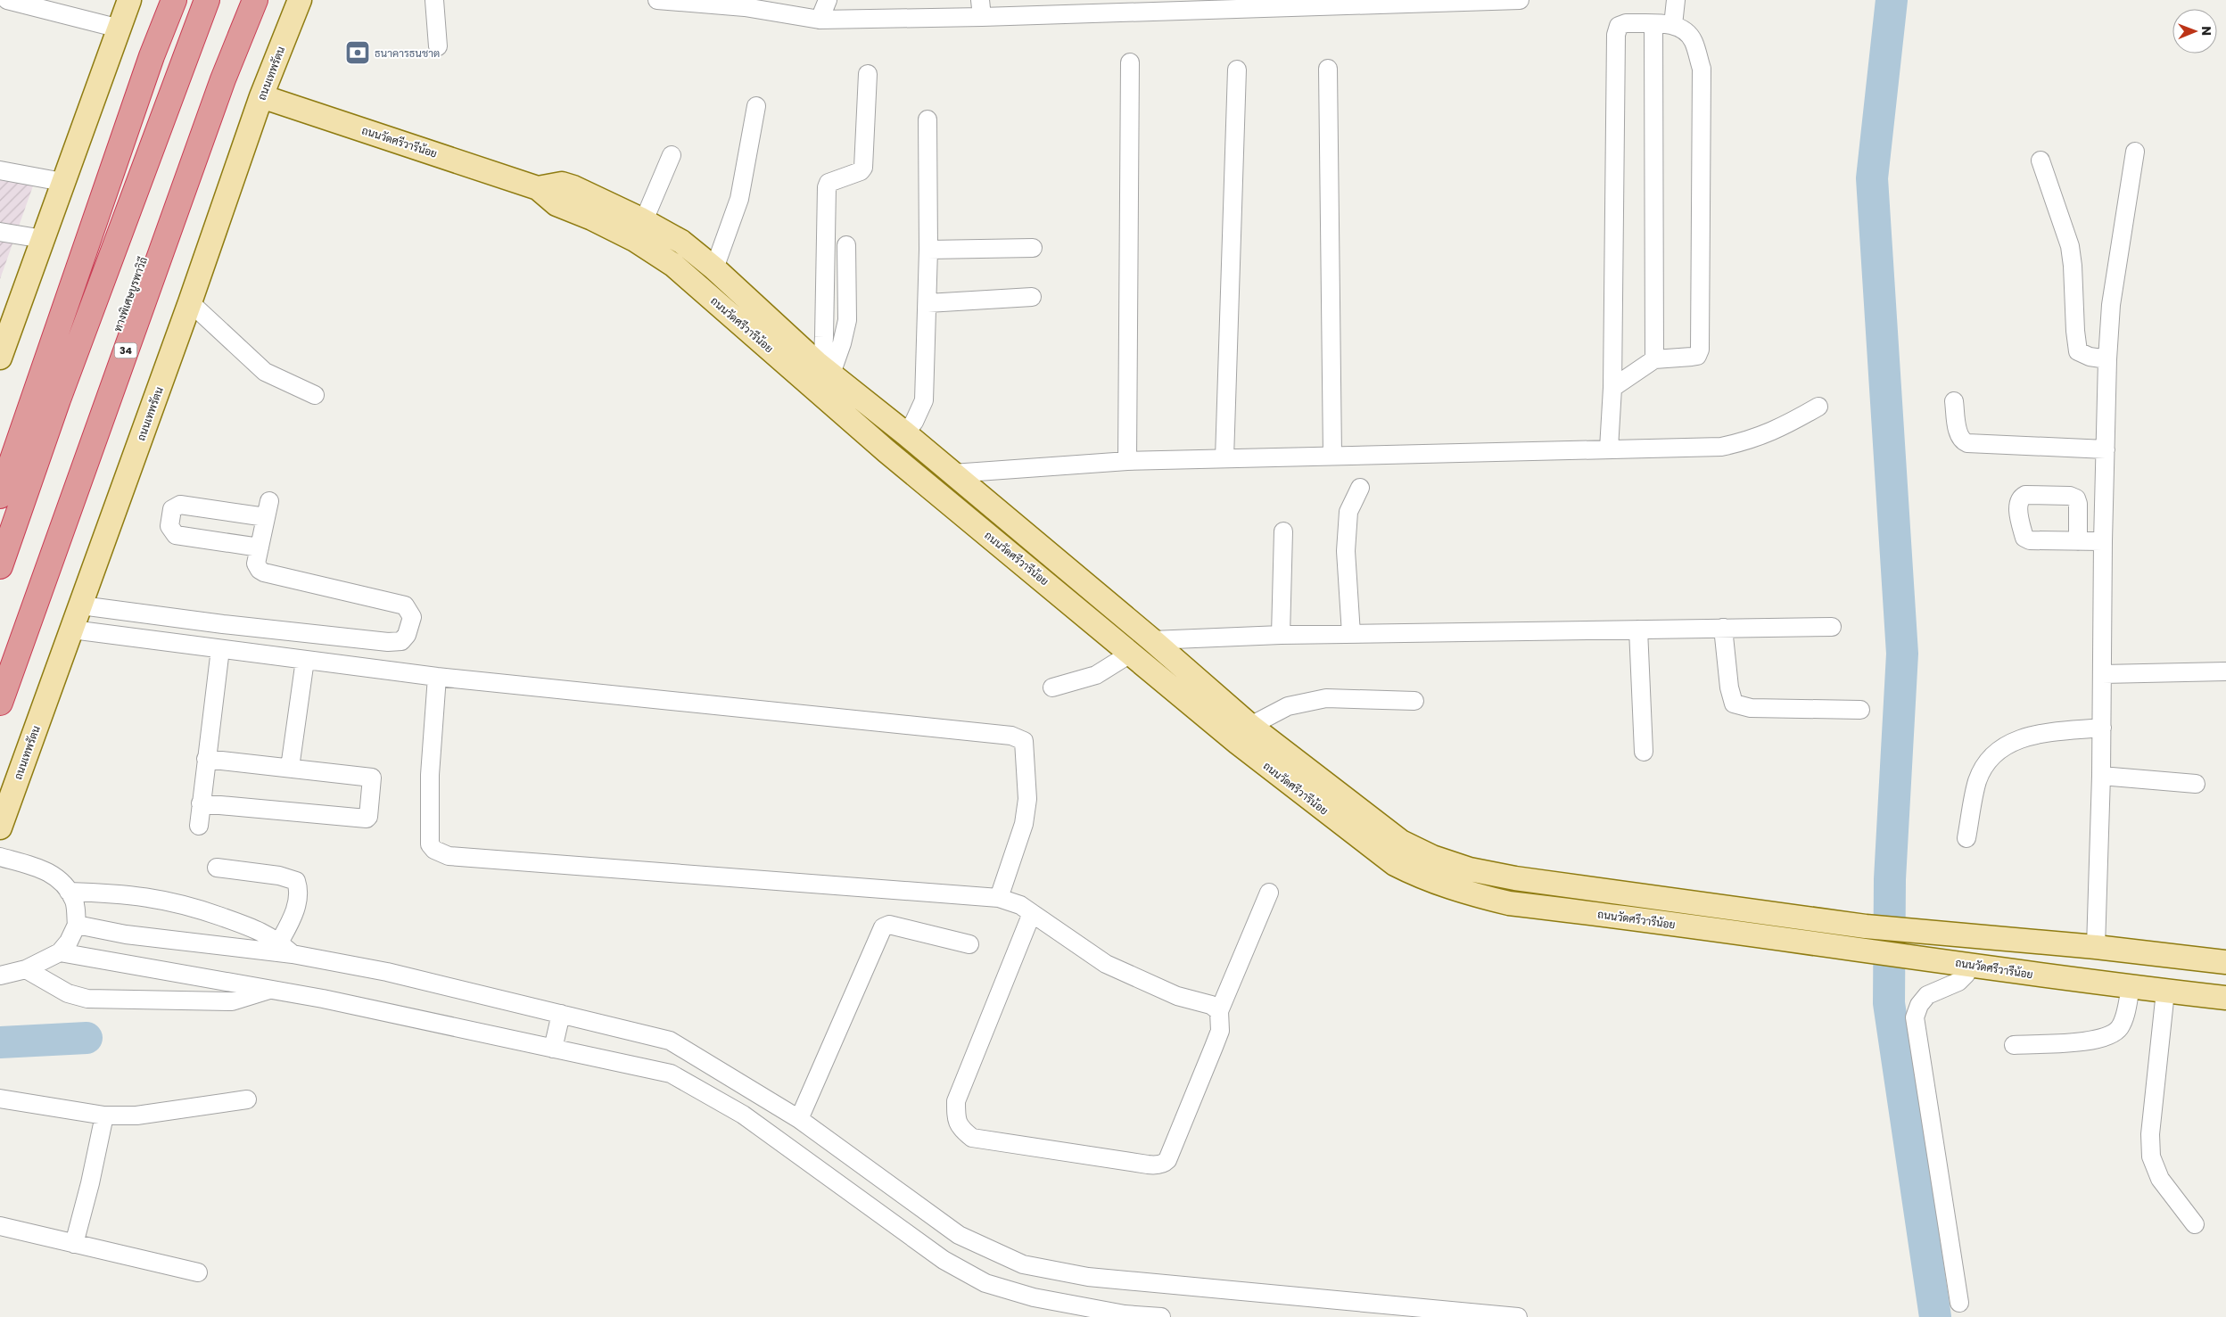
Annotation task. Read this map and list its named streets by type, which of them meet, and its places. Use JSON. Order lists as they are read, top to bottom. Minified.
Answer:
{"streets":{"highway":["ทางพิเศษบูรพาวิถี","34"],"main road":["ถนนเทพรัตน","ถนนวัดศรีวารีน้อย"]},"crossings":[["ถนนเทพรัตน","ถนนวัดศรีวารีน้อย"]],"places":{"bank":["ธนาคารธนชาต"]},"north":"right"}
